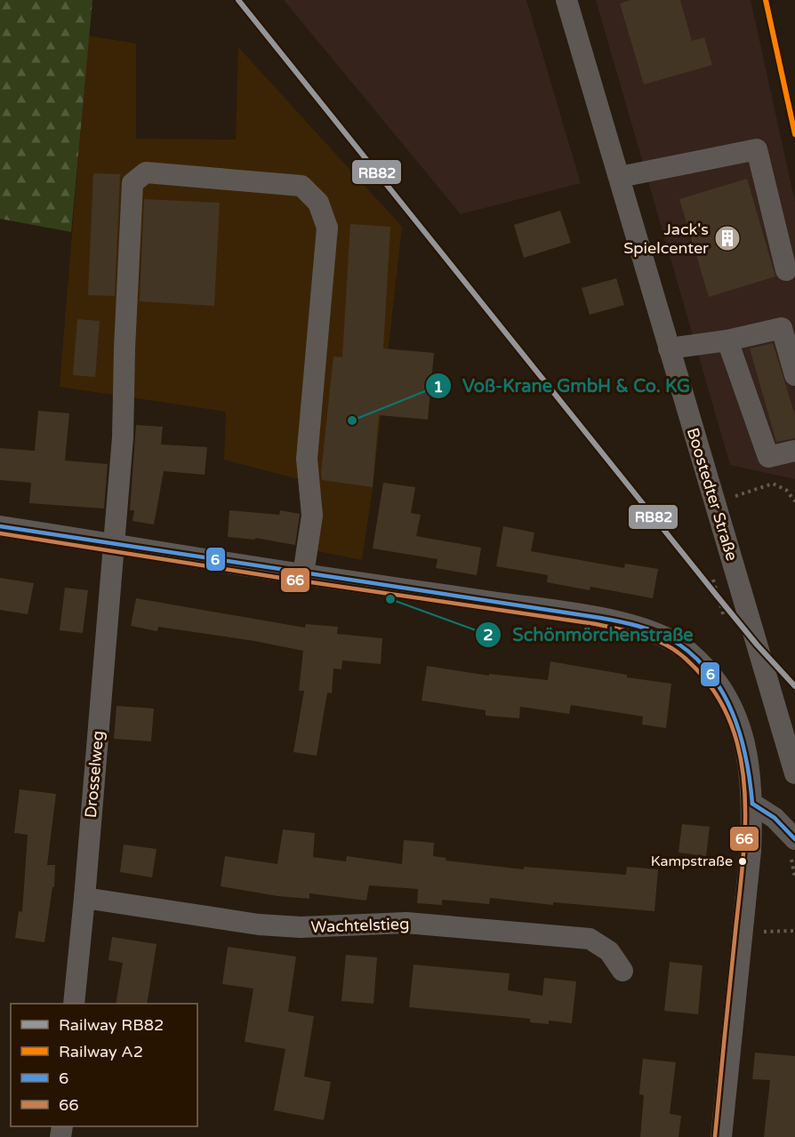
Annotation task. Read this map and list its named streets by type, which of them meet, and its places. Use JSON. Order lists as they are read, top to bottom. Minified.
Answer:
{"streets":{"street":["Boostedter Straße","Drosselweg","Wachtelstieg"]},"crossings":[["Drosselweg","Wachtelstieg"]],"places":{"building":["Jack's Spielcenter"],"other":["Voß-Krane GmbH & Co. KG","Schönmörchenstraße","Kampstraße"]},"lines":["rail line RB82","rail line A2","transit line 6","transit line 66"],"legend":["Railway RB82","Railway A2","6","66"]}
